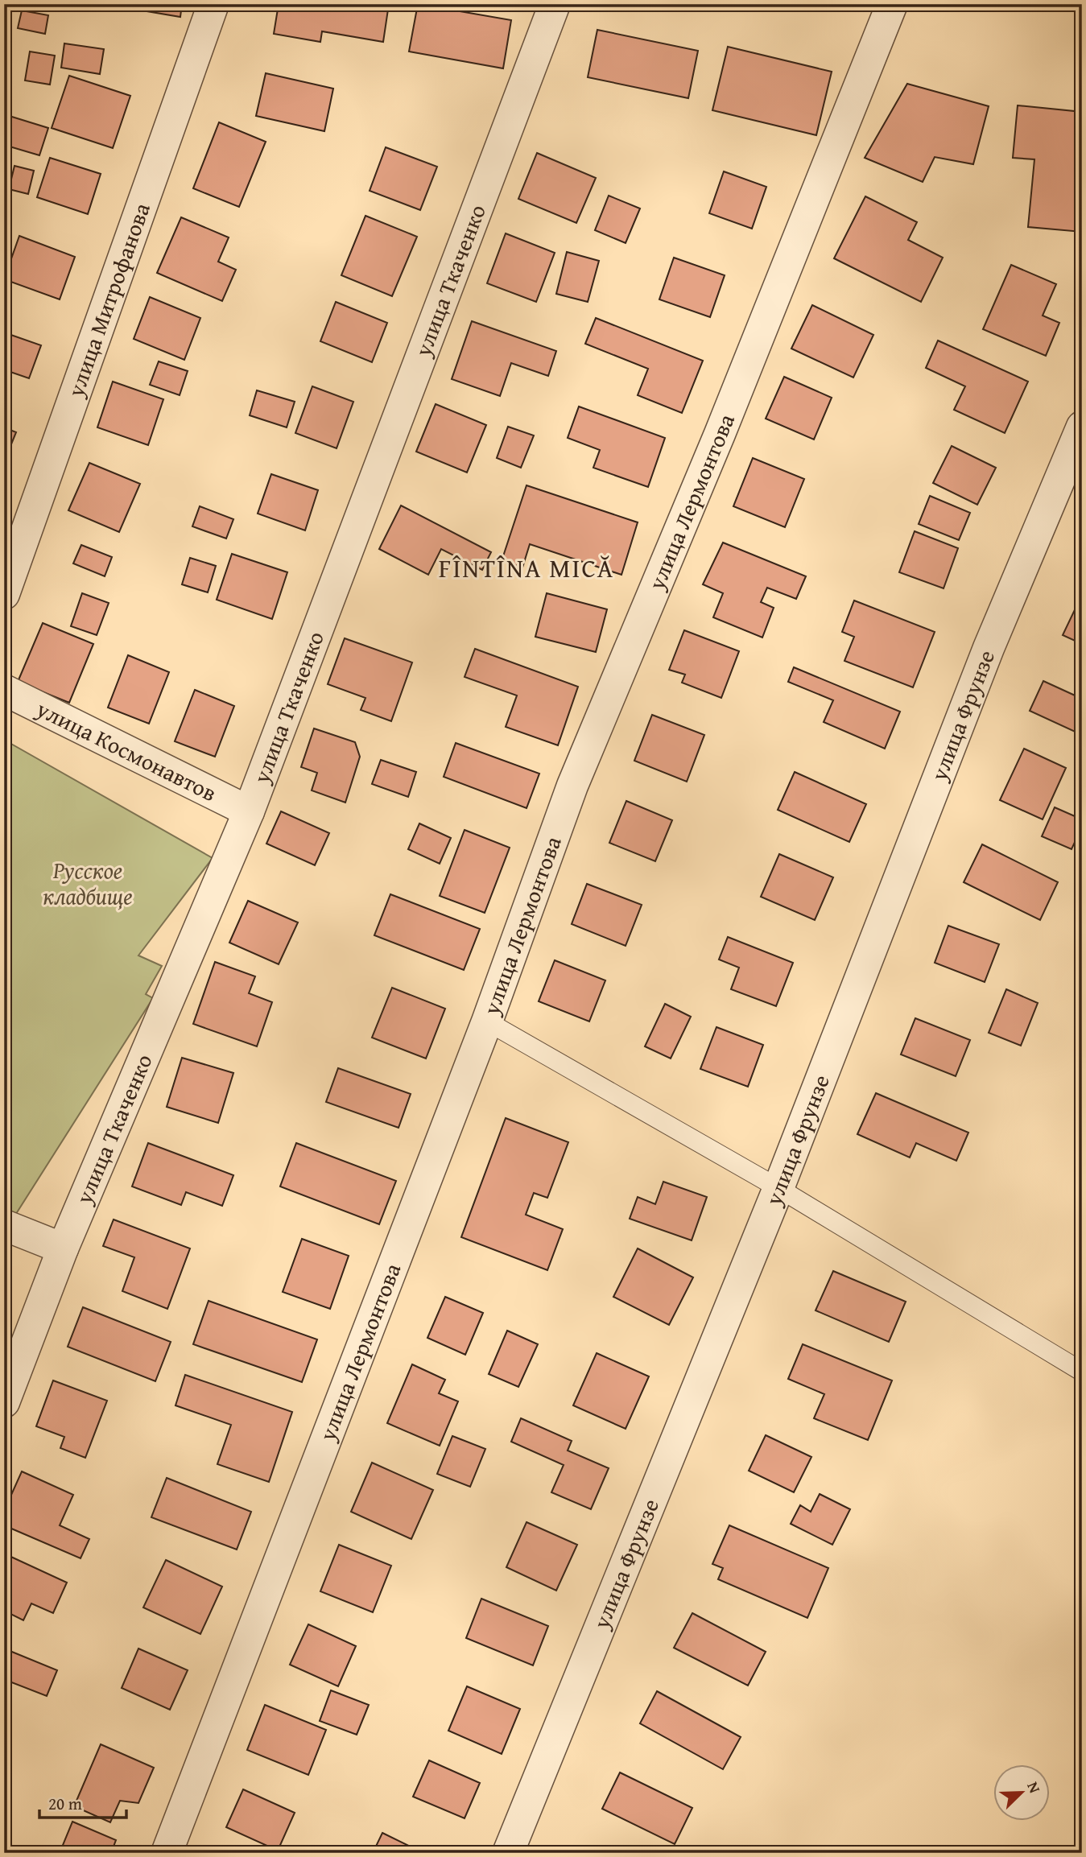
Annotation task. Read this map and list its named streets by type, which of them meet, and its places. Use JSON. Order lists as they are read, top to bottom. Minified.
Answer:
{"streets":{"street":["улица Ткаченко","улица Митрофанова","улица Лермонтова","улица Фрунзе","улица Космонавтов"]},"crossings":[["улица Ткаченко","улица Космонавтов"]],"districts":["FÎNTÎNA MICĂ"],"parks":["Русское кладбище"],"scale_bar":"20 m","north":"top right"}
